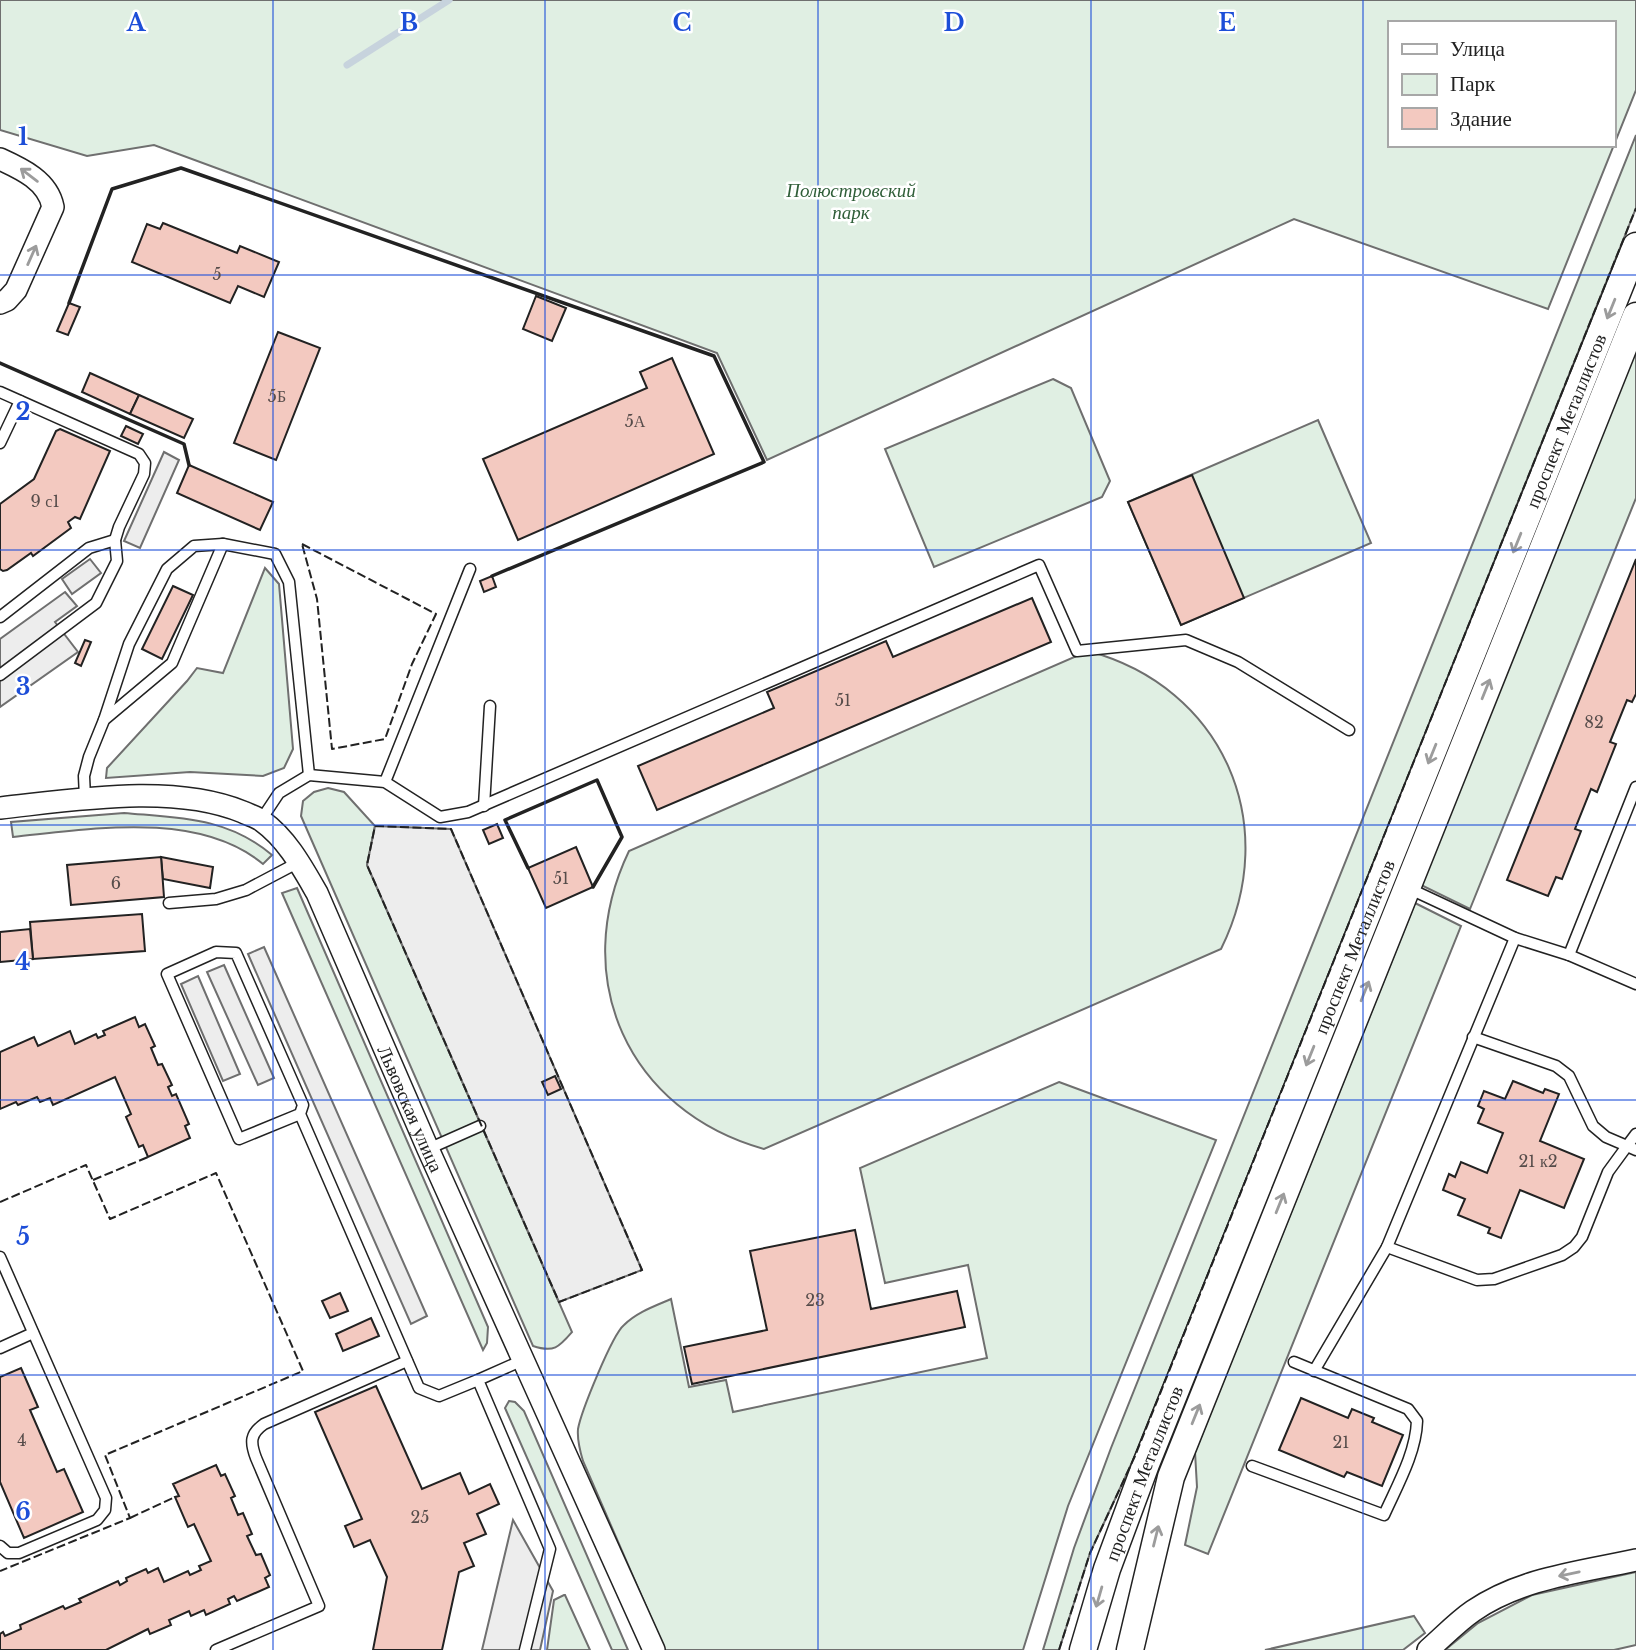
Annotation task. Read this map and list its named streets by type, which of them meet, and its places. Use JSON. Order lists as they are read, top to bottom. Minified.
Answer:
{"streets":{"street":["проспект Металлистов","Львовская улица"]},"parks":["Полюстровский парк"],"house_numbers":["5","5Б","5А","9 с1","51","82","51","6","21 к2","23","4","21","25"],"legend":["Улица","Парк","Здание"],"grid":{"columns":["A","B","C","D","E"],"rows":["1","2","3","4","5","6"]}}
